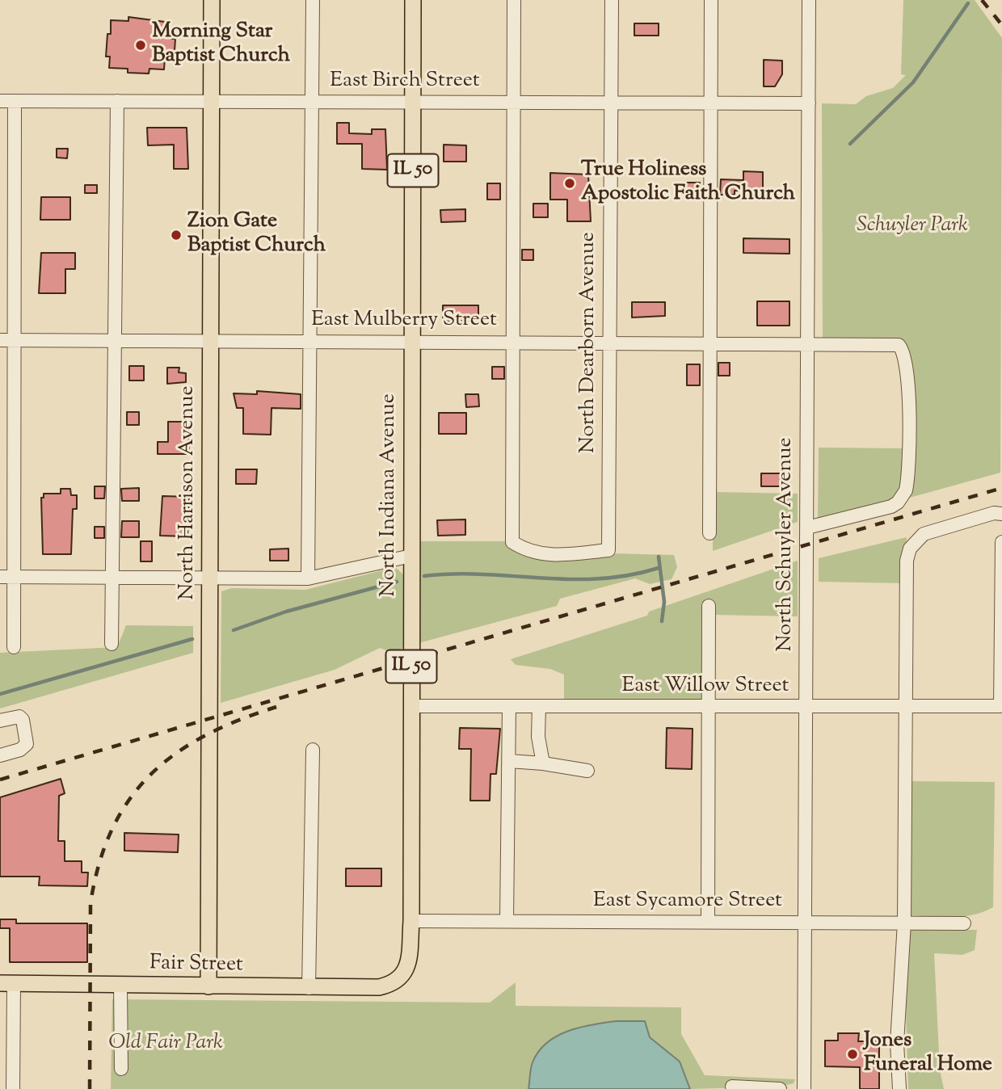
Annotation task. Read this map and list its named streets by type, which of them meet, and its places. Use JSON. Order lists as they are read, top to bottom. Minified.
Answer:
{"streets":{"main road":["IL 50","North Harrison Avenue","North Indiana Avenue","Fair Street"],"street":["East Birch Street","East Mulberry Street","North Dearborn Avenue","North Schuyler Avenue","East Willow Street","East Sycamore Street"]},"crossings":[["East Birch Street","North Dearborn Avenue"],["East Birch Street","North Harrison Avenue"],["East Birch Street","North Indiana Avenue"],["East Birch Street","North Schuyler Avenue"],["East Mulberry Street","North Dearborn Avenue"],["East Mulberry Street","North Harrison Avenue"],["East Mulberry Street","North Indiana Avenue"],["East Mulberry Street","North Schuyler Avenue"],["North Harrison Avenue","Fair Street"],["North Indiana Avenue","East Willow Street"],["North Indiana Avenue","East Sycamore Street"],["North Indiana Avenue","Fair Street"],["North Schuyler Avenue","East Willow Street"],["North Schuyler Avenue","East Sycamore Street"]],"parks":["Schuyler Park","Old Fair Park"],"places":["Morning Star Baptist Church","True Holiness Apostolic Faith Church","Zion Gate Baptist Church","Jones Funeral Home"]}
